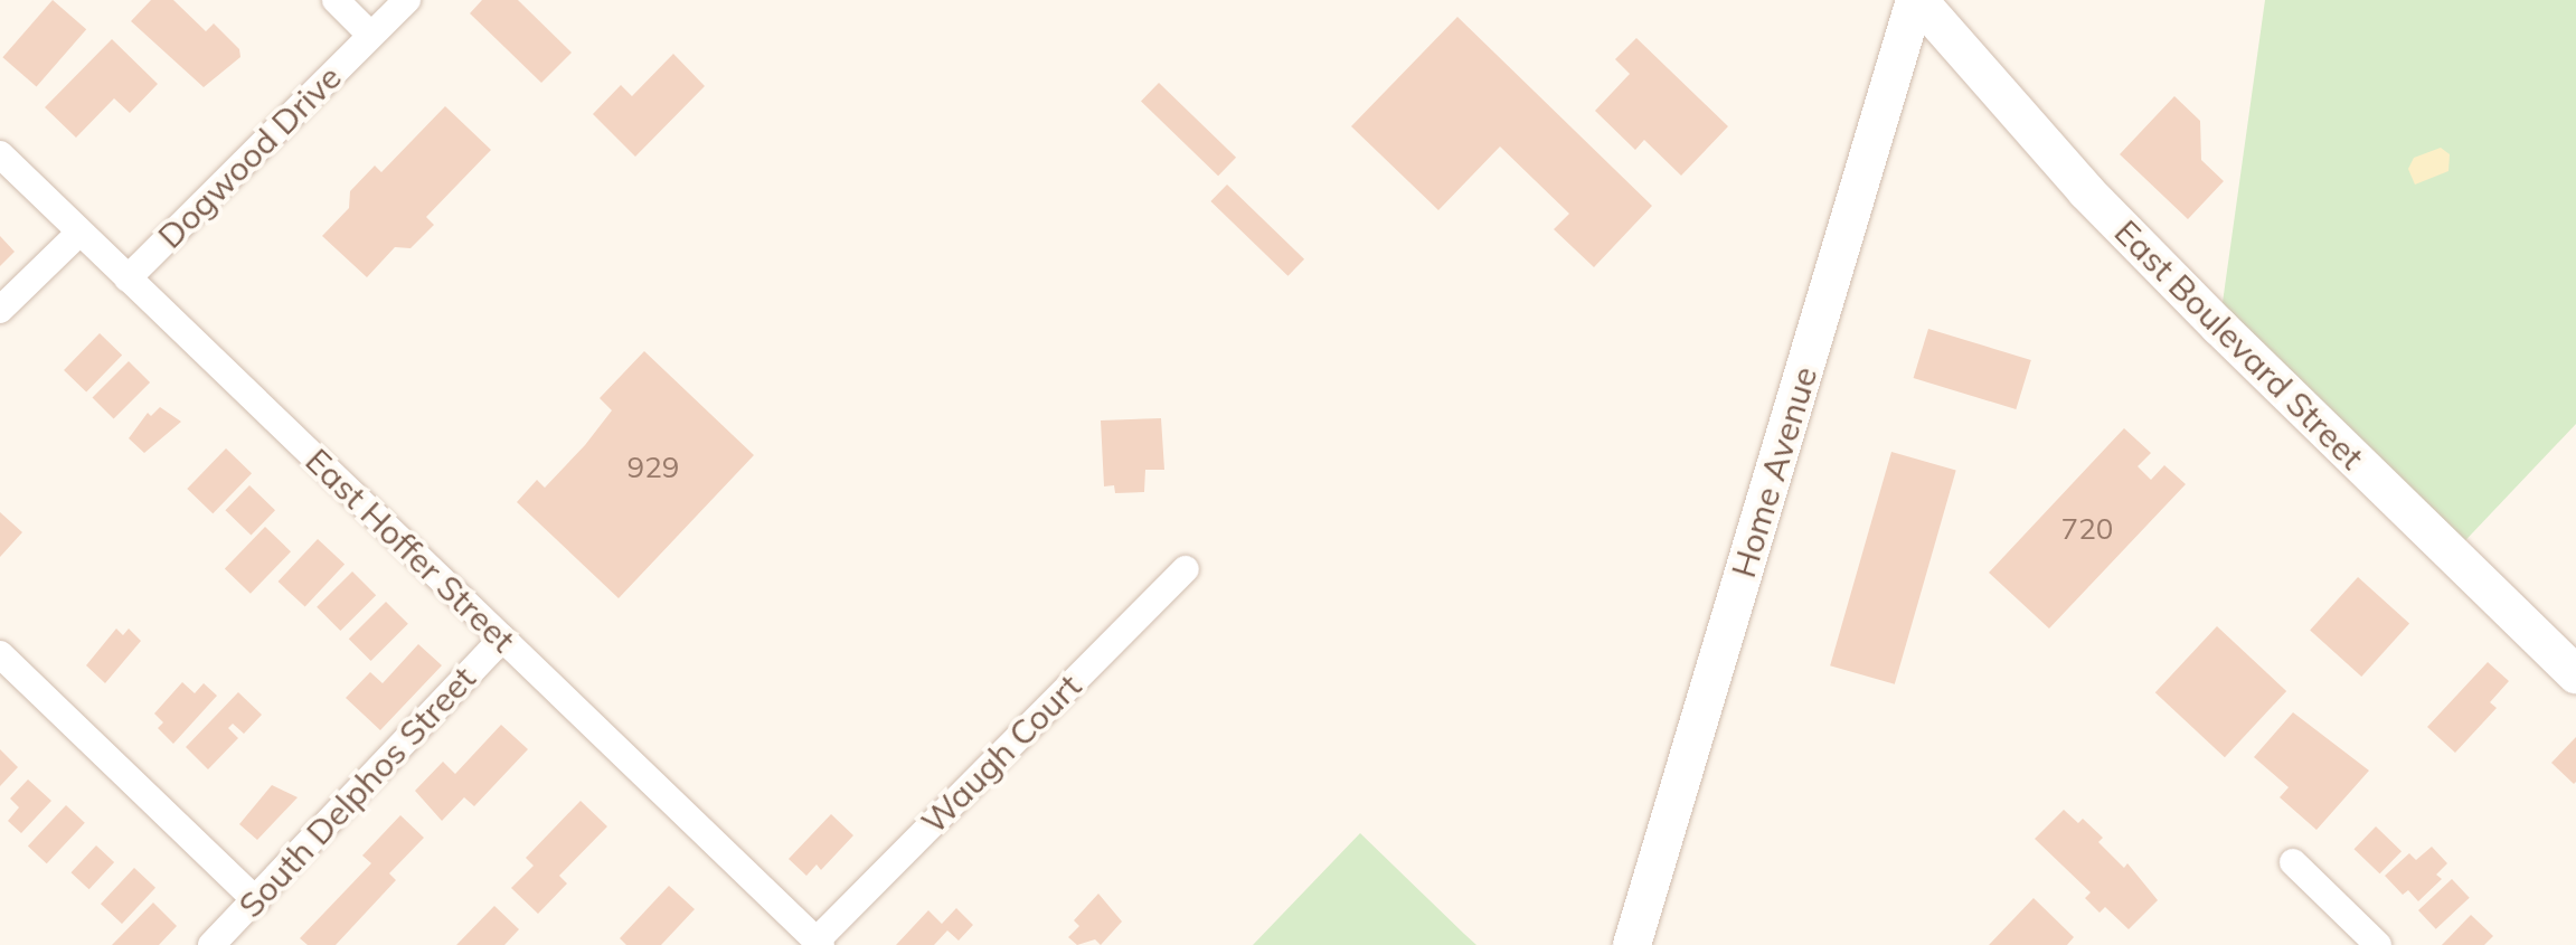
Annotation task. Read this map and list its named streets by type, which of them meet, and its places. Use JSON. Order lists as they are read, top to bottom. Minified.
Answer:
{"streets":{"main road":["East Boulevard Street","Home Avenue"],"street":["Dogwood Drive","East Hoffer Street","Waugh Court","South Delphos Street"]},"crossings":[["Dogwood Drive","East Hoffer Street"],["East Boulevard Street","Home Avenue"],["East Hoffer Street","Waugh Court"],["East Hoffer Street","South Delphos Street"]],"house_numbers":["929","720"]}
